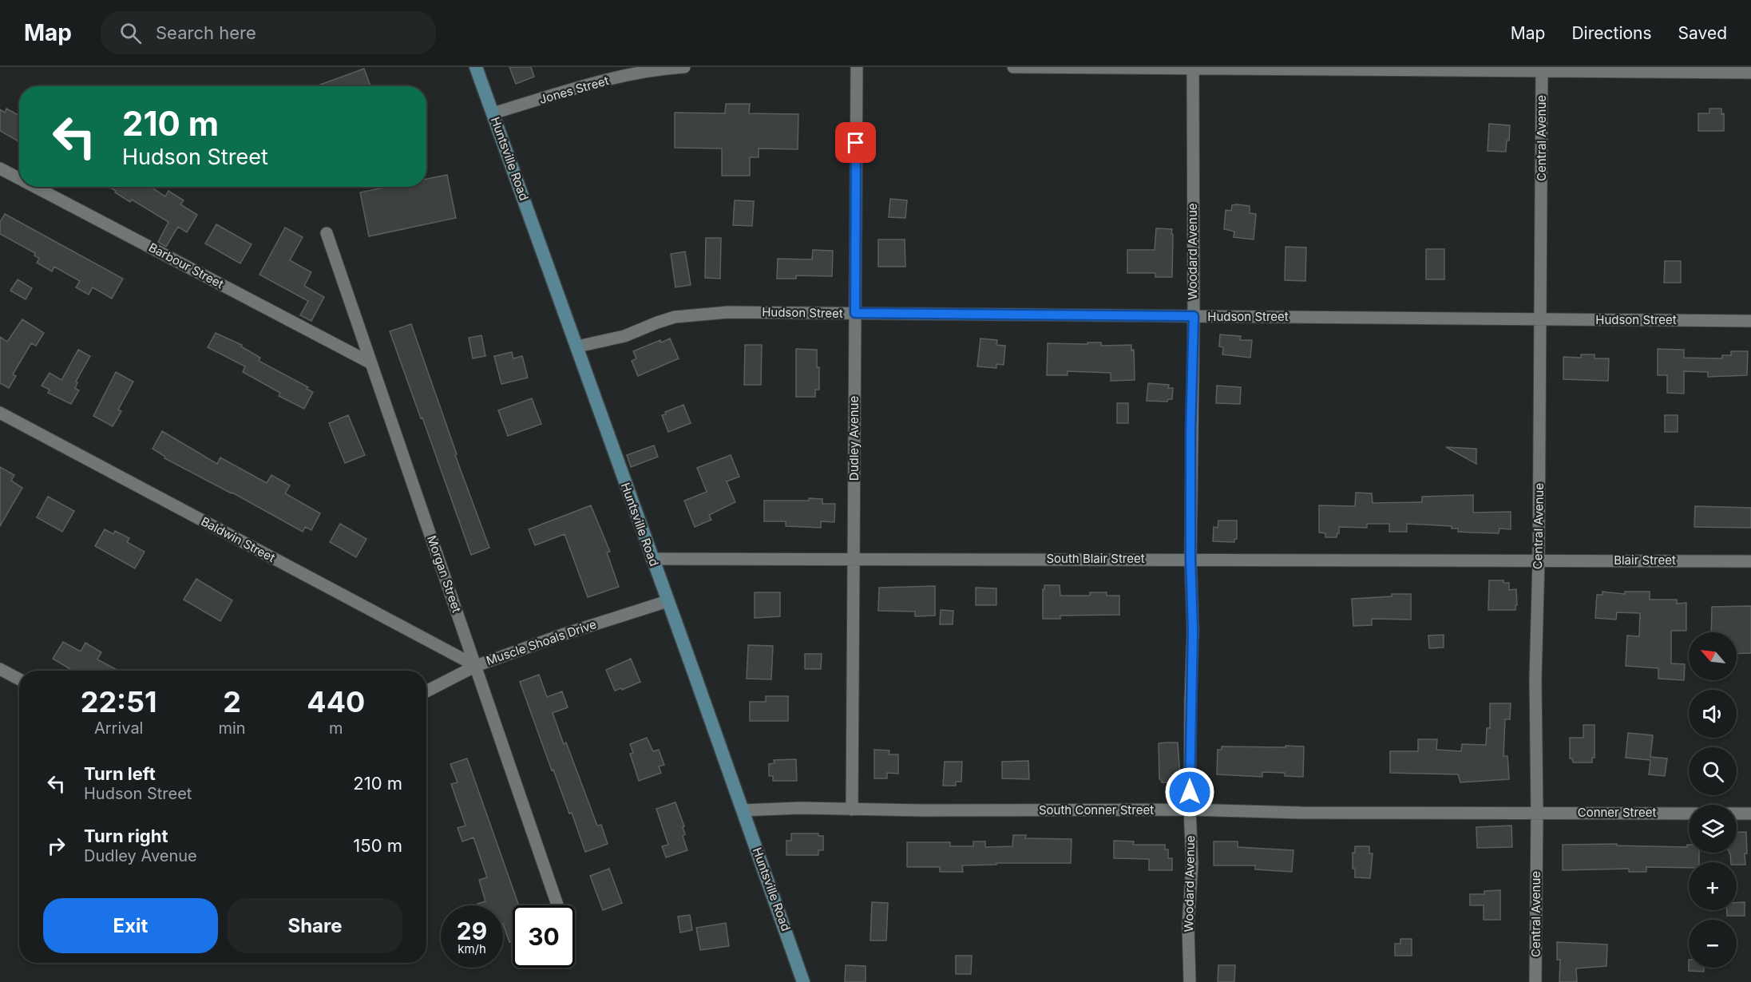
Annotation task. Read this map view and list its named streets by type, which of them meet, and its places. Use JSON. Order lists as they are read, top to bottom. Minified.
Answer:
{"streets":{"main road":["Huntsville Road"],"street":["Jones Street","Central Avenue","Woodard Avenue","Barbour Street","Hudson Street","Dudley Avenue","Baldwin Street","South Blair Street","Blair Street","Morgan Street","Muscle Shoals Drive","South Conner Street","Conner Street"]},"crossings":[["Jones Street","Huntsville Road"],["Central Avenue","Hudson Street"],["Central Avenue","South Blair Street"],["Central Avenue","Blair Street"],["Central Avenue","South Conner Street"],["Central Avenue","Conner Street"],["Huntsville Road","Hudson Street"],["Huntsville Road","South Blair Street"],["Huntsville Road","Muscle Shoals Drive"],["Huntsville Road","South Conner Street"],["Woodard Avenue","Hudson Street"],["Woodard Avenue","South Blair Street"],["Woodard Avenue","South Conner Street"],["Barbour Street","Morgan Street"],["Hudson Street","Dudley Avenue"],["Dudley Avenue","South Blair Street"],["Dudley Avenue","South Conner Street"],["Baldwin Street","Morgan Street"],["Baldwin Street","Muscle Shoals Drive"],["South Blair Street","Blair Street"],["Morgan Street","Muscle Shoals Drive"],["South Conner Street","Conner Street"]],"north":"top left","page":{"header":"Map","search":"Search here","nav":["Map","Directions","Saved"],"turn":["210 m","Hudson Street"],"map_buttons":["+","−"],"eta":["22:51","Arrival","2","min","440","m"],"list":[{"name":"Turn left","note":"Hudson Street","value":"210 m"},{"name":"Turn right","note":"Dudley Avenue","value":"150 m"}],"buttons":["Exit","Share"],"speed":"29 km/h","limit":"30"}}
